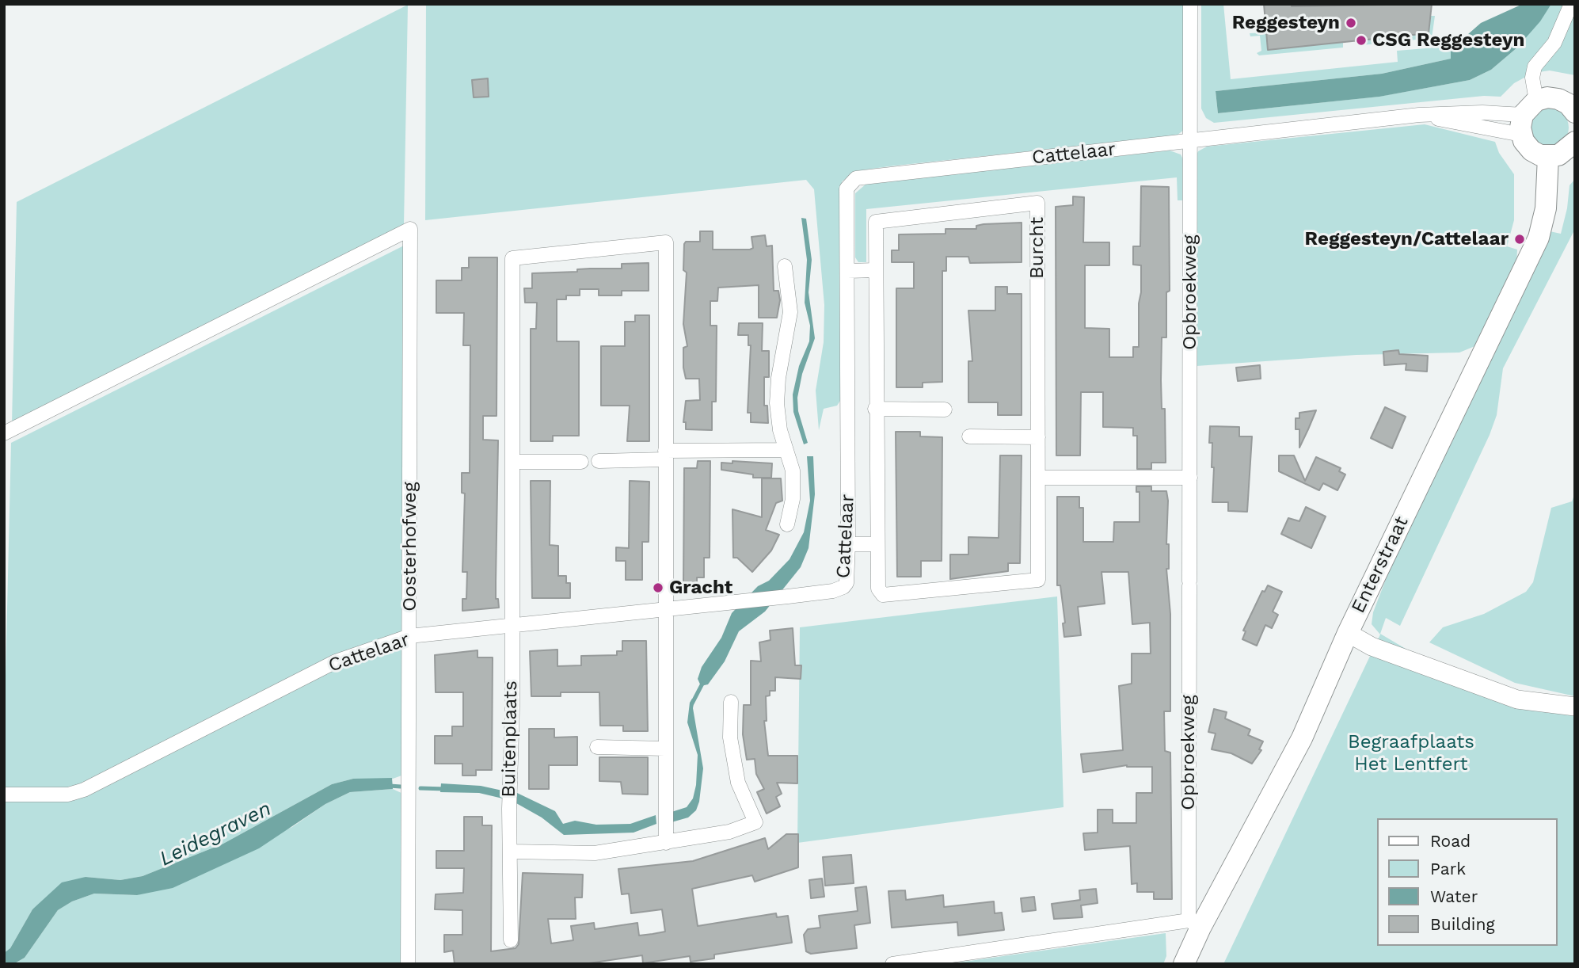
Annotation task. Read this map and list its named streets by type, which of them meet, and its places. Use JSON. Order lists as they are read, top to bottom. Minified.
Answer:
{"streets":{"main road":["Enterstraat"],"street":["Cattelaar","Burcht","Opbroekweg","Oosterhofweg","Buitenplaats"]},"crossings":[["Cattelaar","Opbroekweg"],["Cattelaar","Oosterhofweg"],["Cattelaar","Buitenplaats"],["Opbroekweg","Enterstraat"]],"water":["Leidegraven"],"parks":["Begraafplaats Het Lentfert"],"places":["Reggesteyn","CSG Reggesteyn","Reggesteyn/Cattelaar","Gracht"],"legend":["Road","Park","Water","Building"]}
